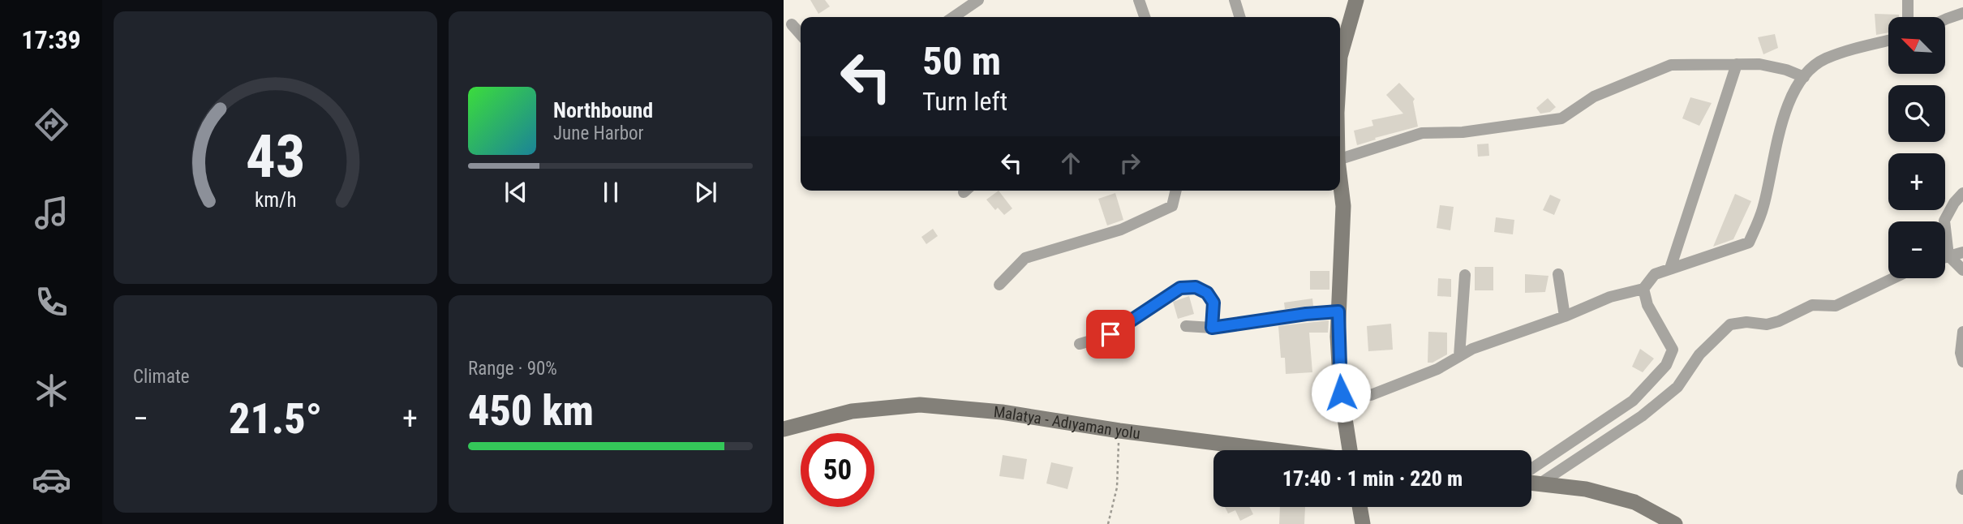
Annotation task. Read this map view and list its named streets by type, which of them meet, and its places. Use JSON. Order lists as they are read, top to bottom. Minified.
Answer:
{"streets":{"main road":["Malatya - Adıyaman yolu"]},"north":"top left","page":{"tabs":"17:39","map_buttons":["+","−"],"turn":["50 m","Turn left"],"song":["Northbound","June Harbor"],"tile":["Climate",["Range · 90%","450 km"]],"heat":["−","21.5°","+"],"limit":"50","trip":"17:40 · 1 min · 220 m","gauge":["43","km/h"]}}
